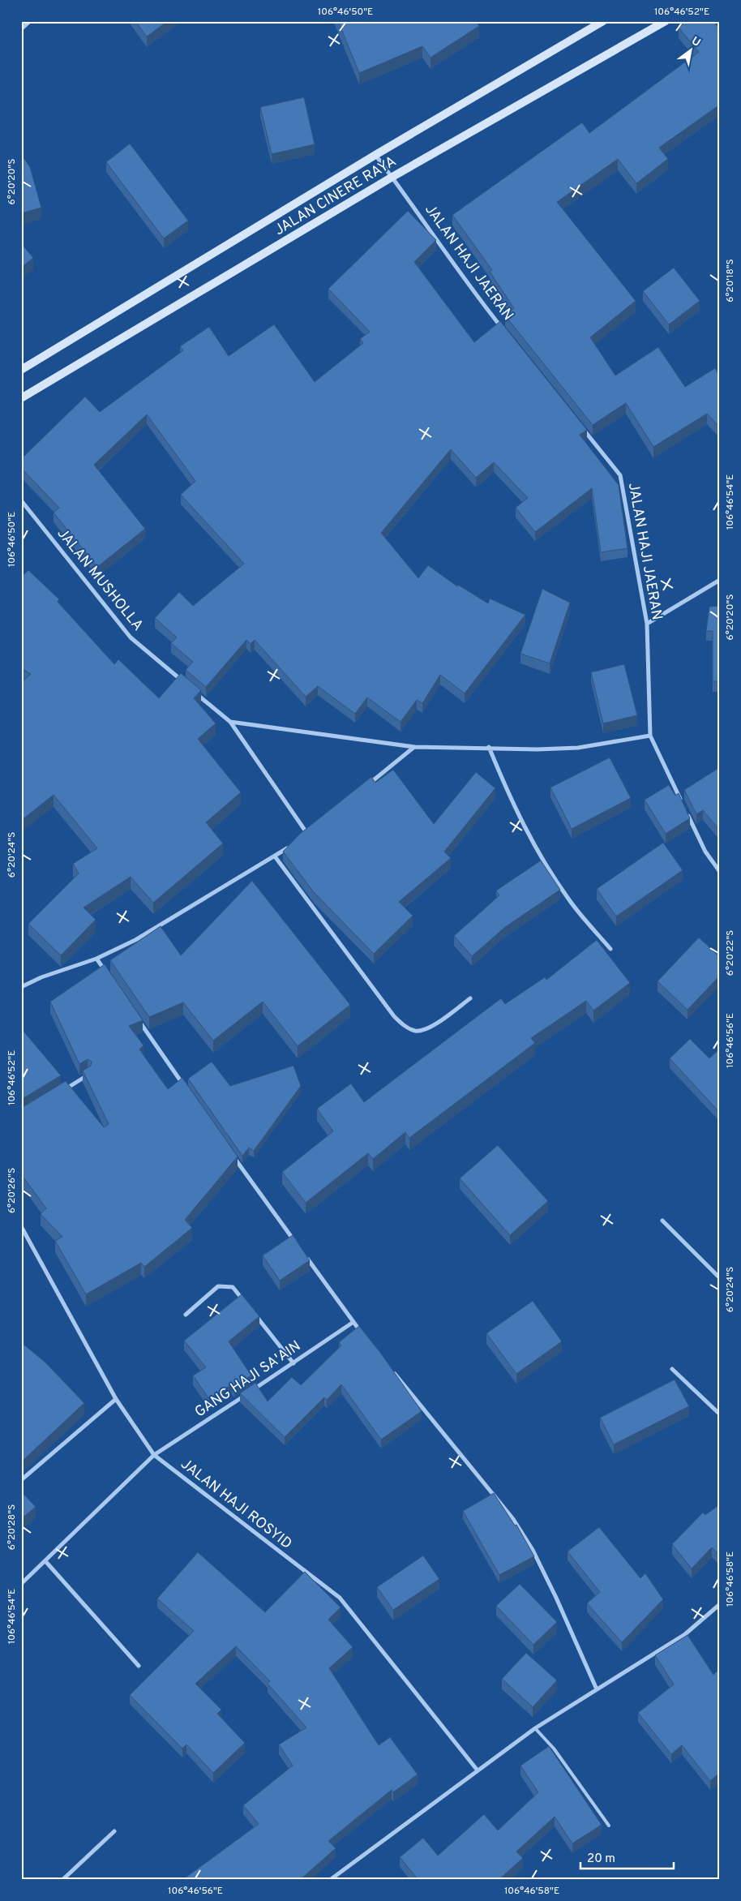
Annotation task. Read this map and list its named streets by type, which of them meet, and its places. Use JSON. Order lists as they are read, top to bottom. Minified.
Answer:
{"streets":{"main road":["JALAN CINERE RAYA"],"street":["JALAN HAJI JAERAN","JALAN MUSHOLLA","GANG HAJI SA'AIN","JALAN HAJI ROSYID"]},"crossings":[["JALAN CINERE RAYA","JALAN HAJI JAERAN"],["GANG HAJI SA'AIN","JALAN HAJI ROSYID"]],"scale_bar":"20 m","north":"top right","coordinates":["106°46'50\"E","106°46'52\"E","6°20'20\"S","6°20'18\"S","106°46'54\"E","6°20'24\"S","6°20'22\"S","106°46'56\"E","6°20'26\"S","6°20'28\"S","106°46'58\"E"]}
